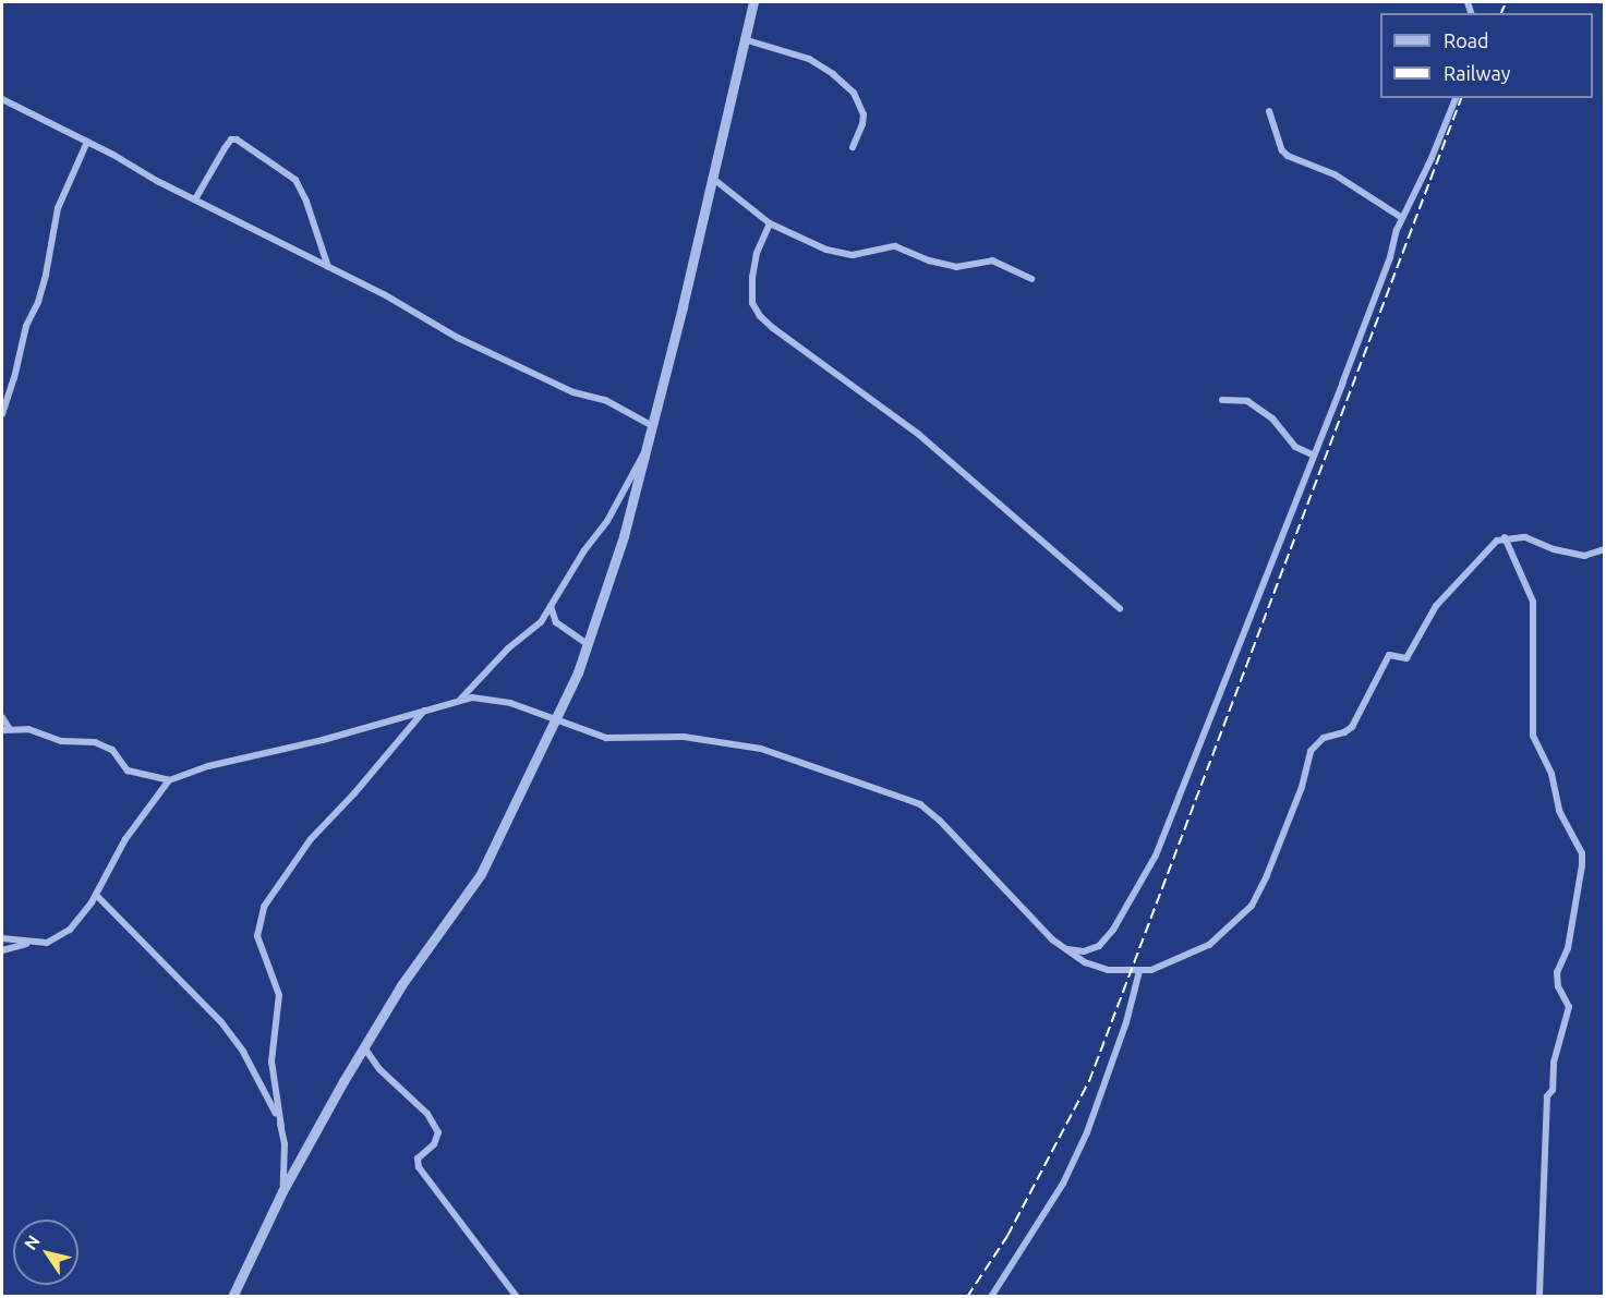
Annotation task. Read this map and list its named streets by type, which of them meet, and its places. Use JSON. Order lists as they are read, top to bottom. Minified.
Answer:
{"legend":["Road","Railway"],"north":"top left"}
